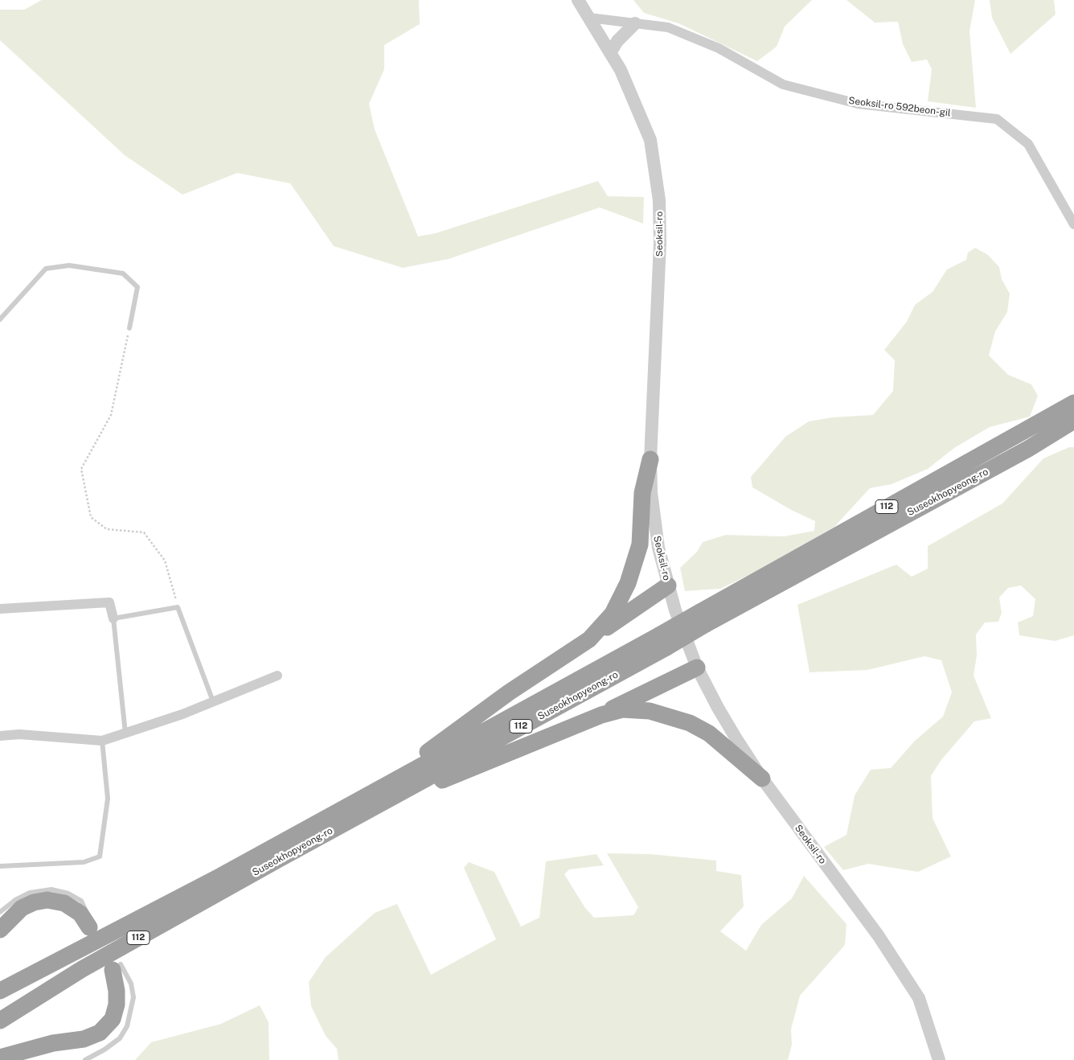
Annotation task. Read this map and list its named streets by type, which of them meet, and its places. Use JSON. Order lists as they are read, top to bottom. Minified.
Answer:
{"streets":{"highway":["Suseokhopyeong-ro","112"],"street":["Seoksil-ro 592beon-gil","Seoksil-ro"]},"crossings":[["Seoksil-ro 592beon-gil","Seoksil-ro"]]}
